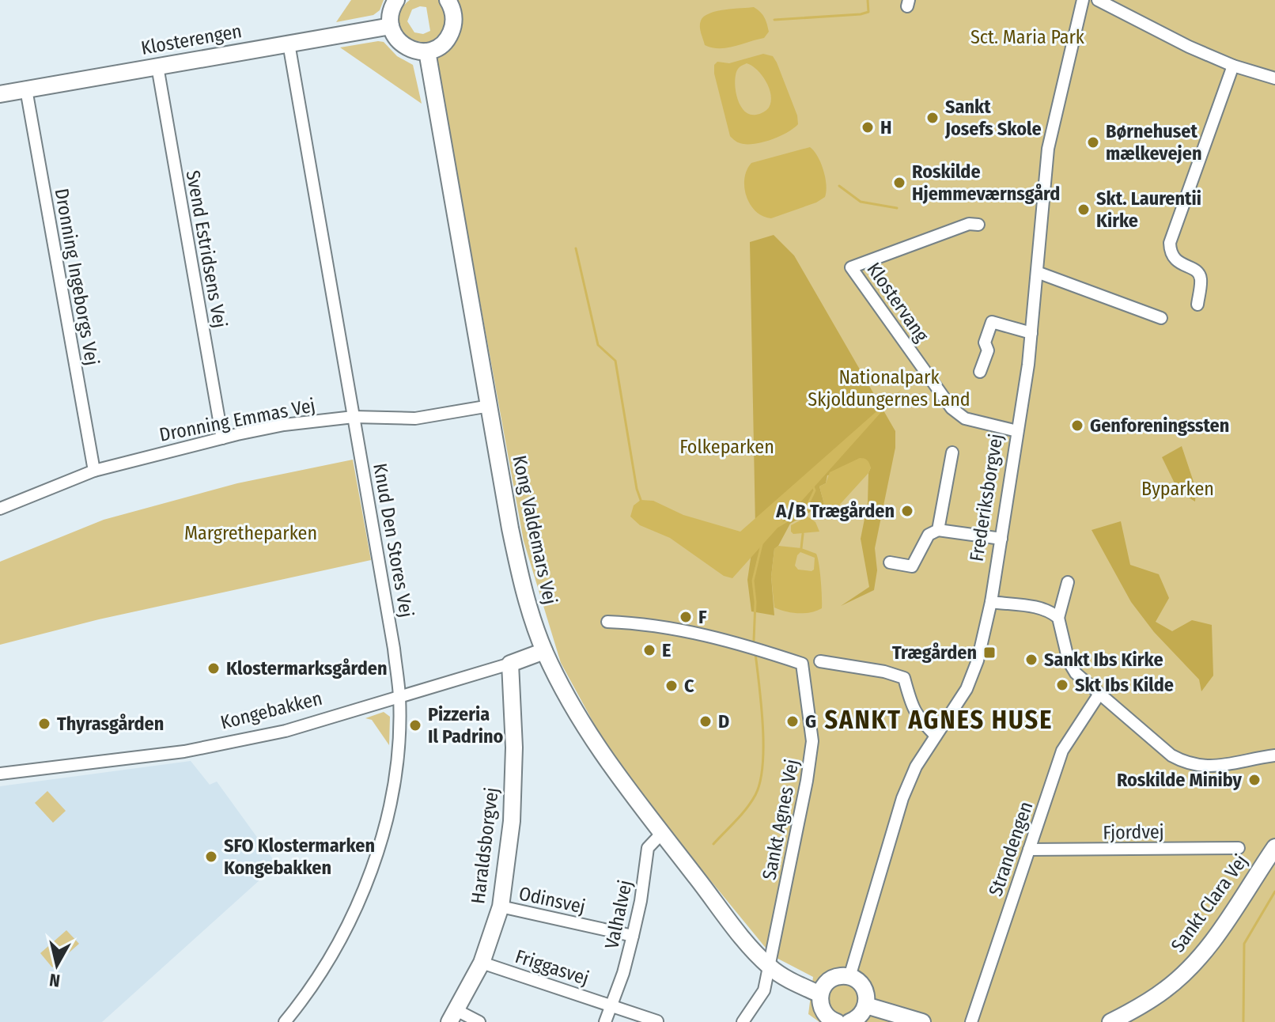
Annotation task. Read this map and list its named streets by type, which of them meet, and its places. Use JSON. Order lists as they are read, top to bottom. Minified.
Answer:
{"streets":{"main road":["Klosterengen","Kong Valdemars Vej","Kongebakken","Haraldsborgvej","Sankt Clara Vej"],"street":["Svend Estridsens Vej","Dronning Ingeborgs Vej","Klostervang","Dronning Emmas Vej","Frederiksborgvej","Knud Den Stores Vej","Sankt Agnes Vej","Fjordvej","Strandengen","Odinsvej","Valhalvej","Friggasvej"]},"crossings":[["Klosterengen","Svend Estridsens Vej"],["Klosterengen","Dronning Ingeborgs Vej"],["Klosterengen","Knud Den Stores Vej"],["Svend Estridsens Vej","Dronning Emmas Vej"],["Dronning Ingeborgs Vej","Dronning Emmas Vej"],["Klostervang","Frederiksborgvej"],["Dronning Emmas Vej","Kong Valdemars Vej"],["Dronning Emmas Vej","Knud Den Stores Vej"],["Kong Valdemars Vej","Kongebakken"],["Kong Valdemars Vej","Sankt Agnes Vej"],["Kong Valdemars Vej","Valhalvej"],["Knud Den Stores Vej","Kongebakken"],["Kongebakken","Haraldsborgvej"],["Fjordvej","Strandengen"],["Haraldsborgvej","Odinsvej"],["Haraldsborgvej","Friggasvej"],["Odinsvej","Valhalvej"],["Valhalvej","Friggasvej"]],"districts":["SANKT AGNES HUSE"],"parks":["Sct. Maria Park","Nationalpark Skjoldungernes Land","Folkeparken","Byparken","Margretheparken"],"places":{"other":["Sankt Josefs Skole","H","Børnehuset mælkevejen","Roskilde Hjemmeværnsgård","Skt. Laurentii Kirke","Genforeningssten","A/B Trægården","F","E","Sankt Ibs Kirke","Klostermarksgården","Skt Ibs Kilde","C","D","G","Thyrasgården","Pizzeria Il Padrino","Roskilde Miniby","SFO Klostermarken Kongebakken"],"transit":["Trægården"]},"north":"bottom"}
